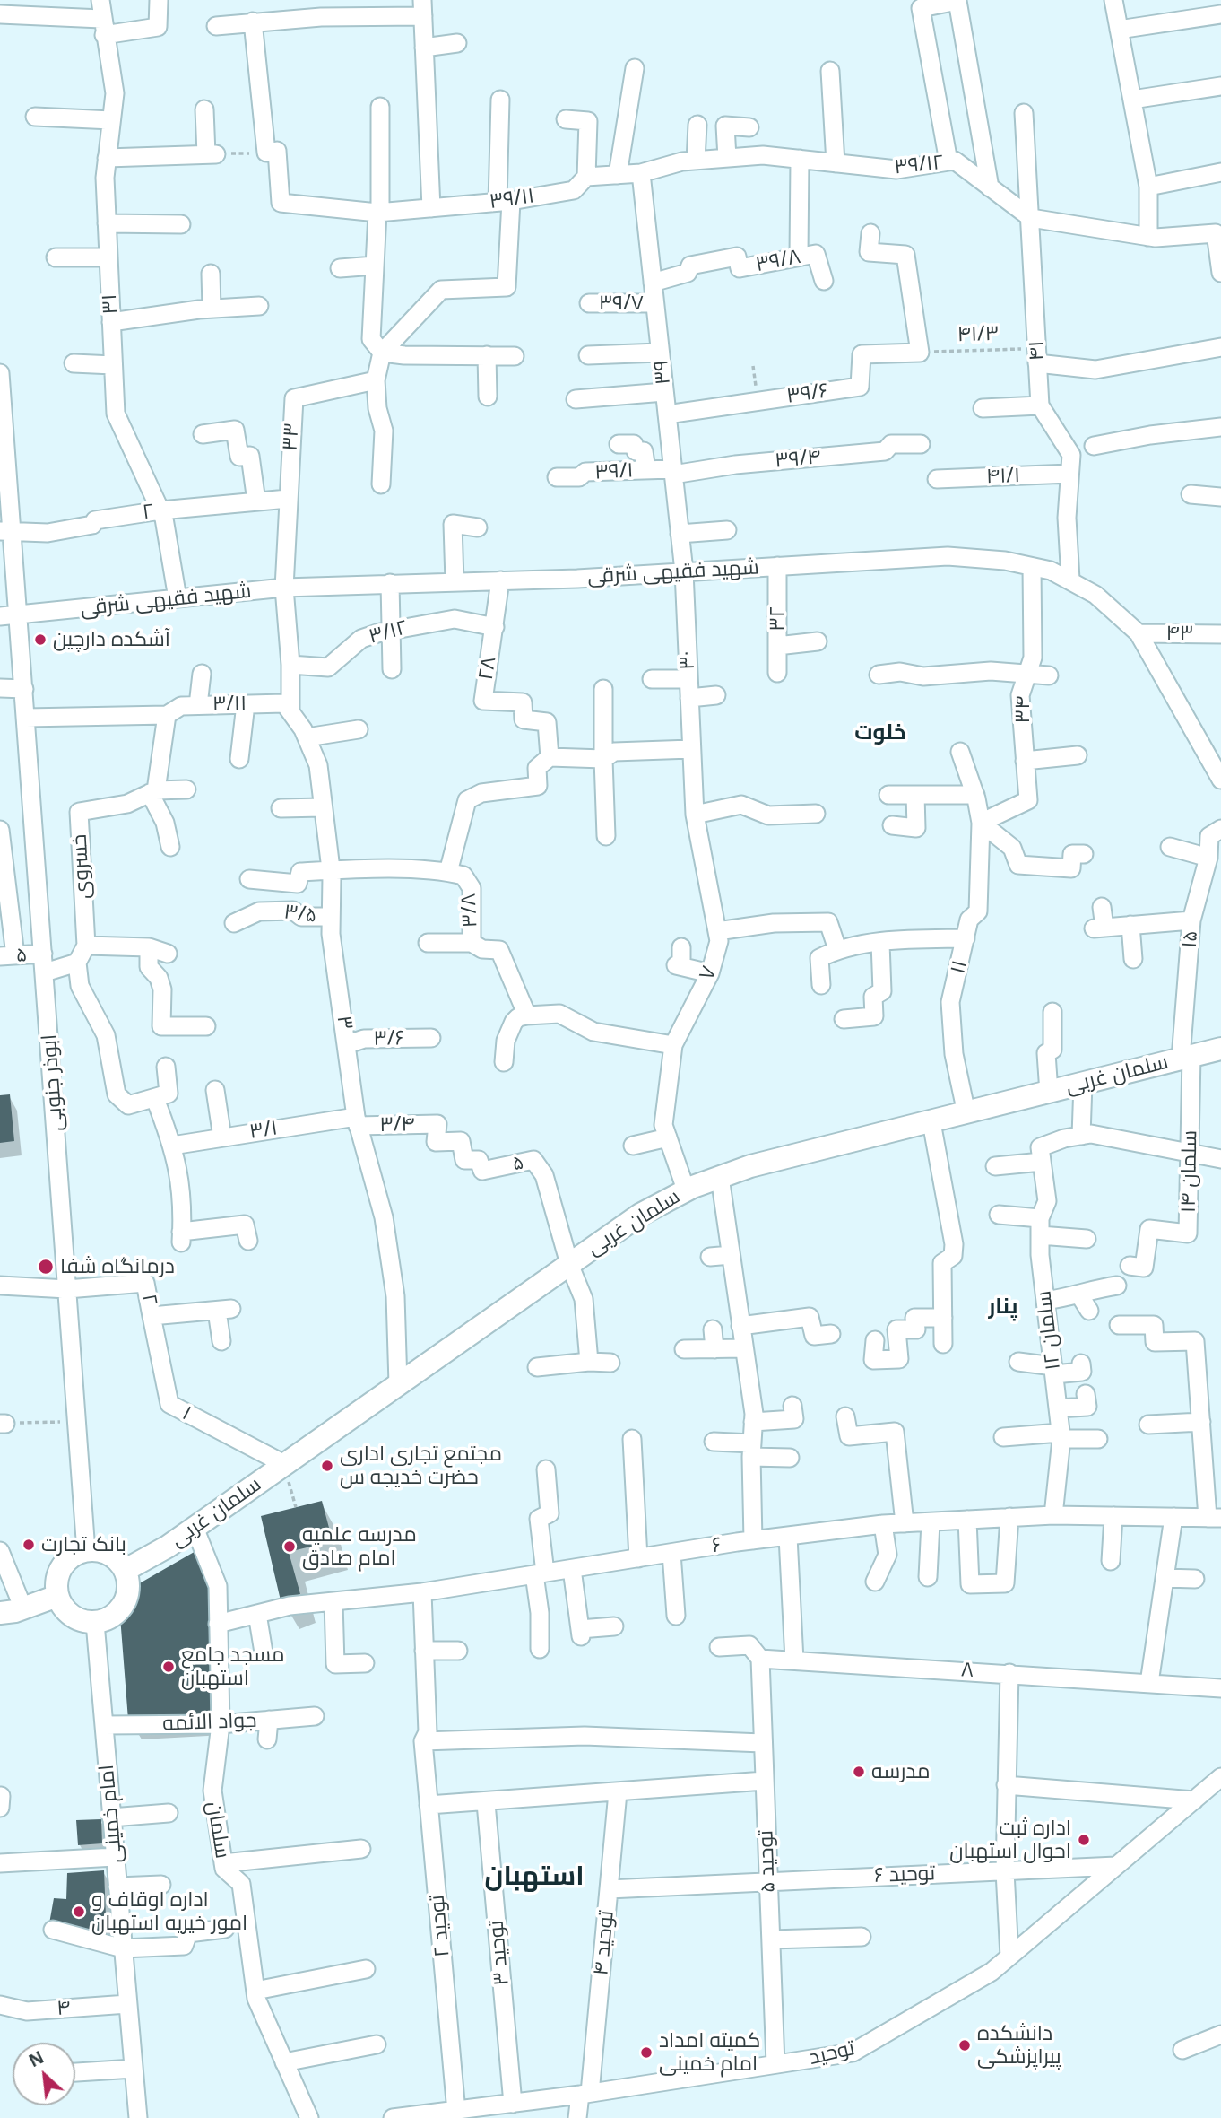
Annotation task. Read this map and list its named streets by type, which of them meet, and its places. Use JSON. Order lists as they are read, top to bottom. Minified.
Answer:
{"streets":{"main road":["سلمان غربی"],"street":["۳۹/۱۲","۳۹/۱۱","۳۹/۸","۳۹/۷","۳۱","۴۱","۳۹","۳۹/۶","۳۳","۳۹/۴","۳۹/۱","۴۱/۱","۲","شهید فقیهی شرقی","۳۲","۳/۱۲","۴۳","۳۰","۲۸","۳/۱۱","۳۴","خسروی","۳/۸","۳/۵","۱۵","۵","۱۱","۷","۳","۳/۶","ابوذر جنوبی","۳/۴","۳/۱","سلمان ۱۴","سلمان ۱۲","۱","۶","۸","جواد الائمه","امام خمینی","سلمان","توحید ۵","توحید ۶","توحید ۲","توحید ۴","توحید ۳","۴","توحید"],"path":["۴۱/۳"]},"crossings":[["۳۹/۱۲","۳۹/۱۱"],["۳۹/۱۲","۴۱"],["۳۹/۱۲","۳۹"],["۳۹/۱۱","۳۹"],["۳۹/۸","۳۹"],["۳۹/۷","۳۹"],["۳۱","۲"],["۳۱","شهید فقیهی شرقی"],["۴۱/۳","۴۱"],["۴۱/۳","۳۹/۶"],["۴۱","۴۱/۱"],["۴۱","شهید فقیهی شرقی"],["۳۹","۳۹/۶"],["۳۹","۳۹/۴"],["۳۹","۳۹/۱"],["۳۹","شهید فقیهی شرقی"],["۳۹","۳۰"],["۳۳","۲"],["۳۳","شهید فقیهی شرقی"],["۳۳","۳/۱۲"],["۳۹/۴","۳۹/۱"],["۲","ابوذر جنوبی"],["۲","۱"],["شهید فقیهی شرقی","۳۲"],["شهید فقیهی شرقی","۴۳"],["شهید فقیهی شرقی","۳۰"],["شهید فقیهی شرقی","۲۸"],["شهید فقیهی شرقی","۳۴"],["شهید فقیهی شرقی","ابوذر جنوبی"],["۳/۱۲","۲۸"],["۳۰","۷"],["۳/۱۱","۳"],["۳/۱۱","ابوذر جنوبی"],["۳۴","۱۱"],["۳/۸","۳"],["۳/۵","۳"],["۱۵","سلمان غربی"],["۱۵","سلمان ۱۴"],["۵","سلمان غربی"],["۵","ابوذر جنوبی"],["۵","۳/۴"],["۱۱","سلمان غربی"],["۷","سلمان غربی"],["۳","۳/۶"],["۳","سلمان غربی"],["۳","۳/۴"],["۳","۳/۱"],["سلمان غربی","ابوذر جنوبی"],["سلمان غربی","سلمان ۱۴"],["سلمان غربی","۱"],["سلمان غربی","امام خمینی"],["سلمان غربی","سلمان"],["ابوذر جنوبی","امام خمینی"],["۳/۴","۳/۱"],["سلمان ۱۲","۶"],["۶","سلمان"],["۸","توحید ۵"],["جواد الائمه","امام خمینی"],["جواد الائمه","سلمان"],["امام خمینی","۴"],["توحید ۵","توحید ۶"],["توحید ۵","توحید"],["توحید ۶","توحید ۴"],["توحید ۶","توحید"],["توحید ۲","توحید"],["توحید ۴","توحید"],["توحید ۳","توحید"]],"districts":["خلوت","پنار","استهبان"],"places":["آشکده دارچین","درمانگاه شفا","مجتمع تجاری اداری حضرت خدیجه س","بانک تجارت","مدرسه علمیه امام صادق","مسجد جامع استهبان","مدرسه","اداره ثبت احوال استهبان","اداره اوقاف و امور خیریه استهبان","دانشکده پیراپزشکی","کمیته امداد امام خمینی"],"north":"top left"}
